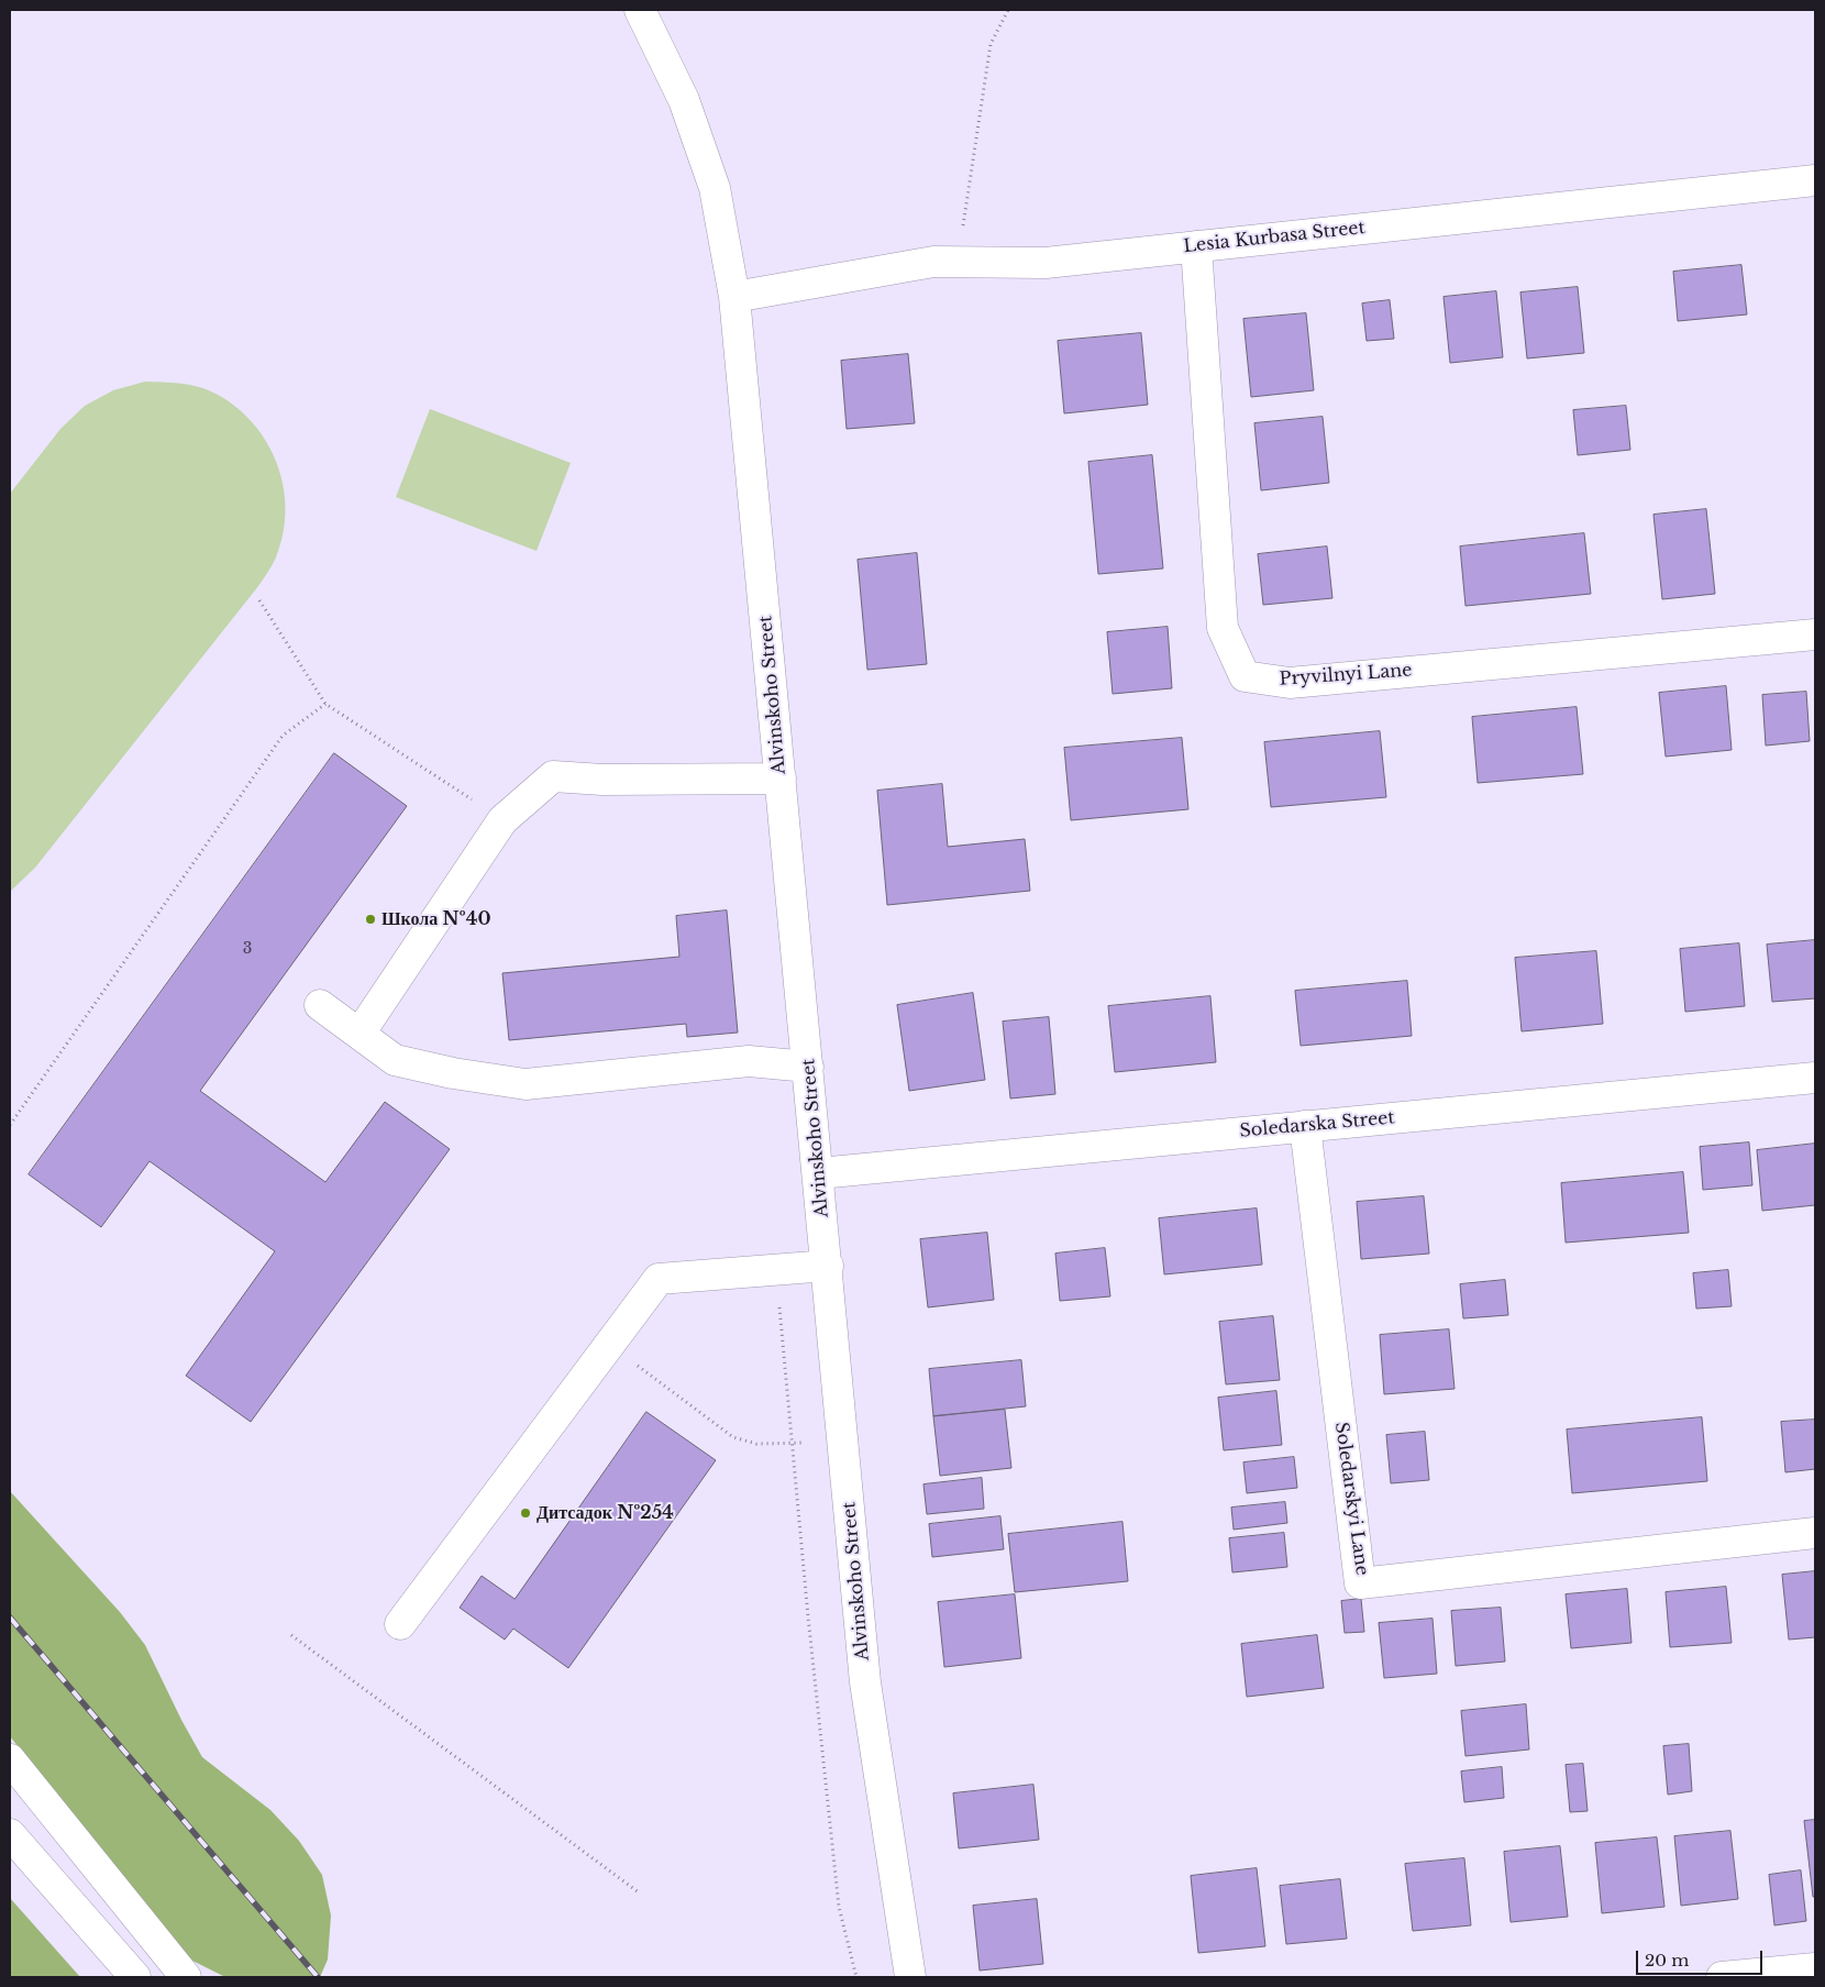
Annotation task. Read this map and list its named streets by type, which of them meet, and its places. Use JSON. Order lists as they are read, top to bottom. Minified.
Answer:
{"streets":{"street":["Lesia Kurbasa Street","Pryvilnyi Lane","Alvinskoho Street","Soledarska Street","Soledarskyi Lane"]},"crossings":[["Lesia Kurbasa Street","Pryvilnyi Lane"],["Lesia Kurbasa Street","Alvinskoho Street"],["Alvinskoho Street","Soledarska Street"],["Soledarska Street","Soledarskyi Lane"]],"places":["Школа №40","Дитсадок №254"],"house_numbers":["3"],"scale_bar":"20 m"}
